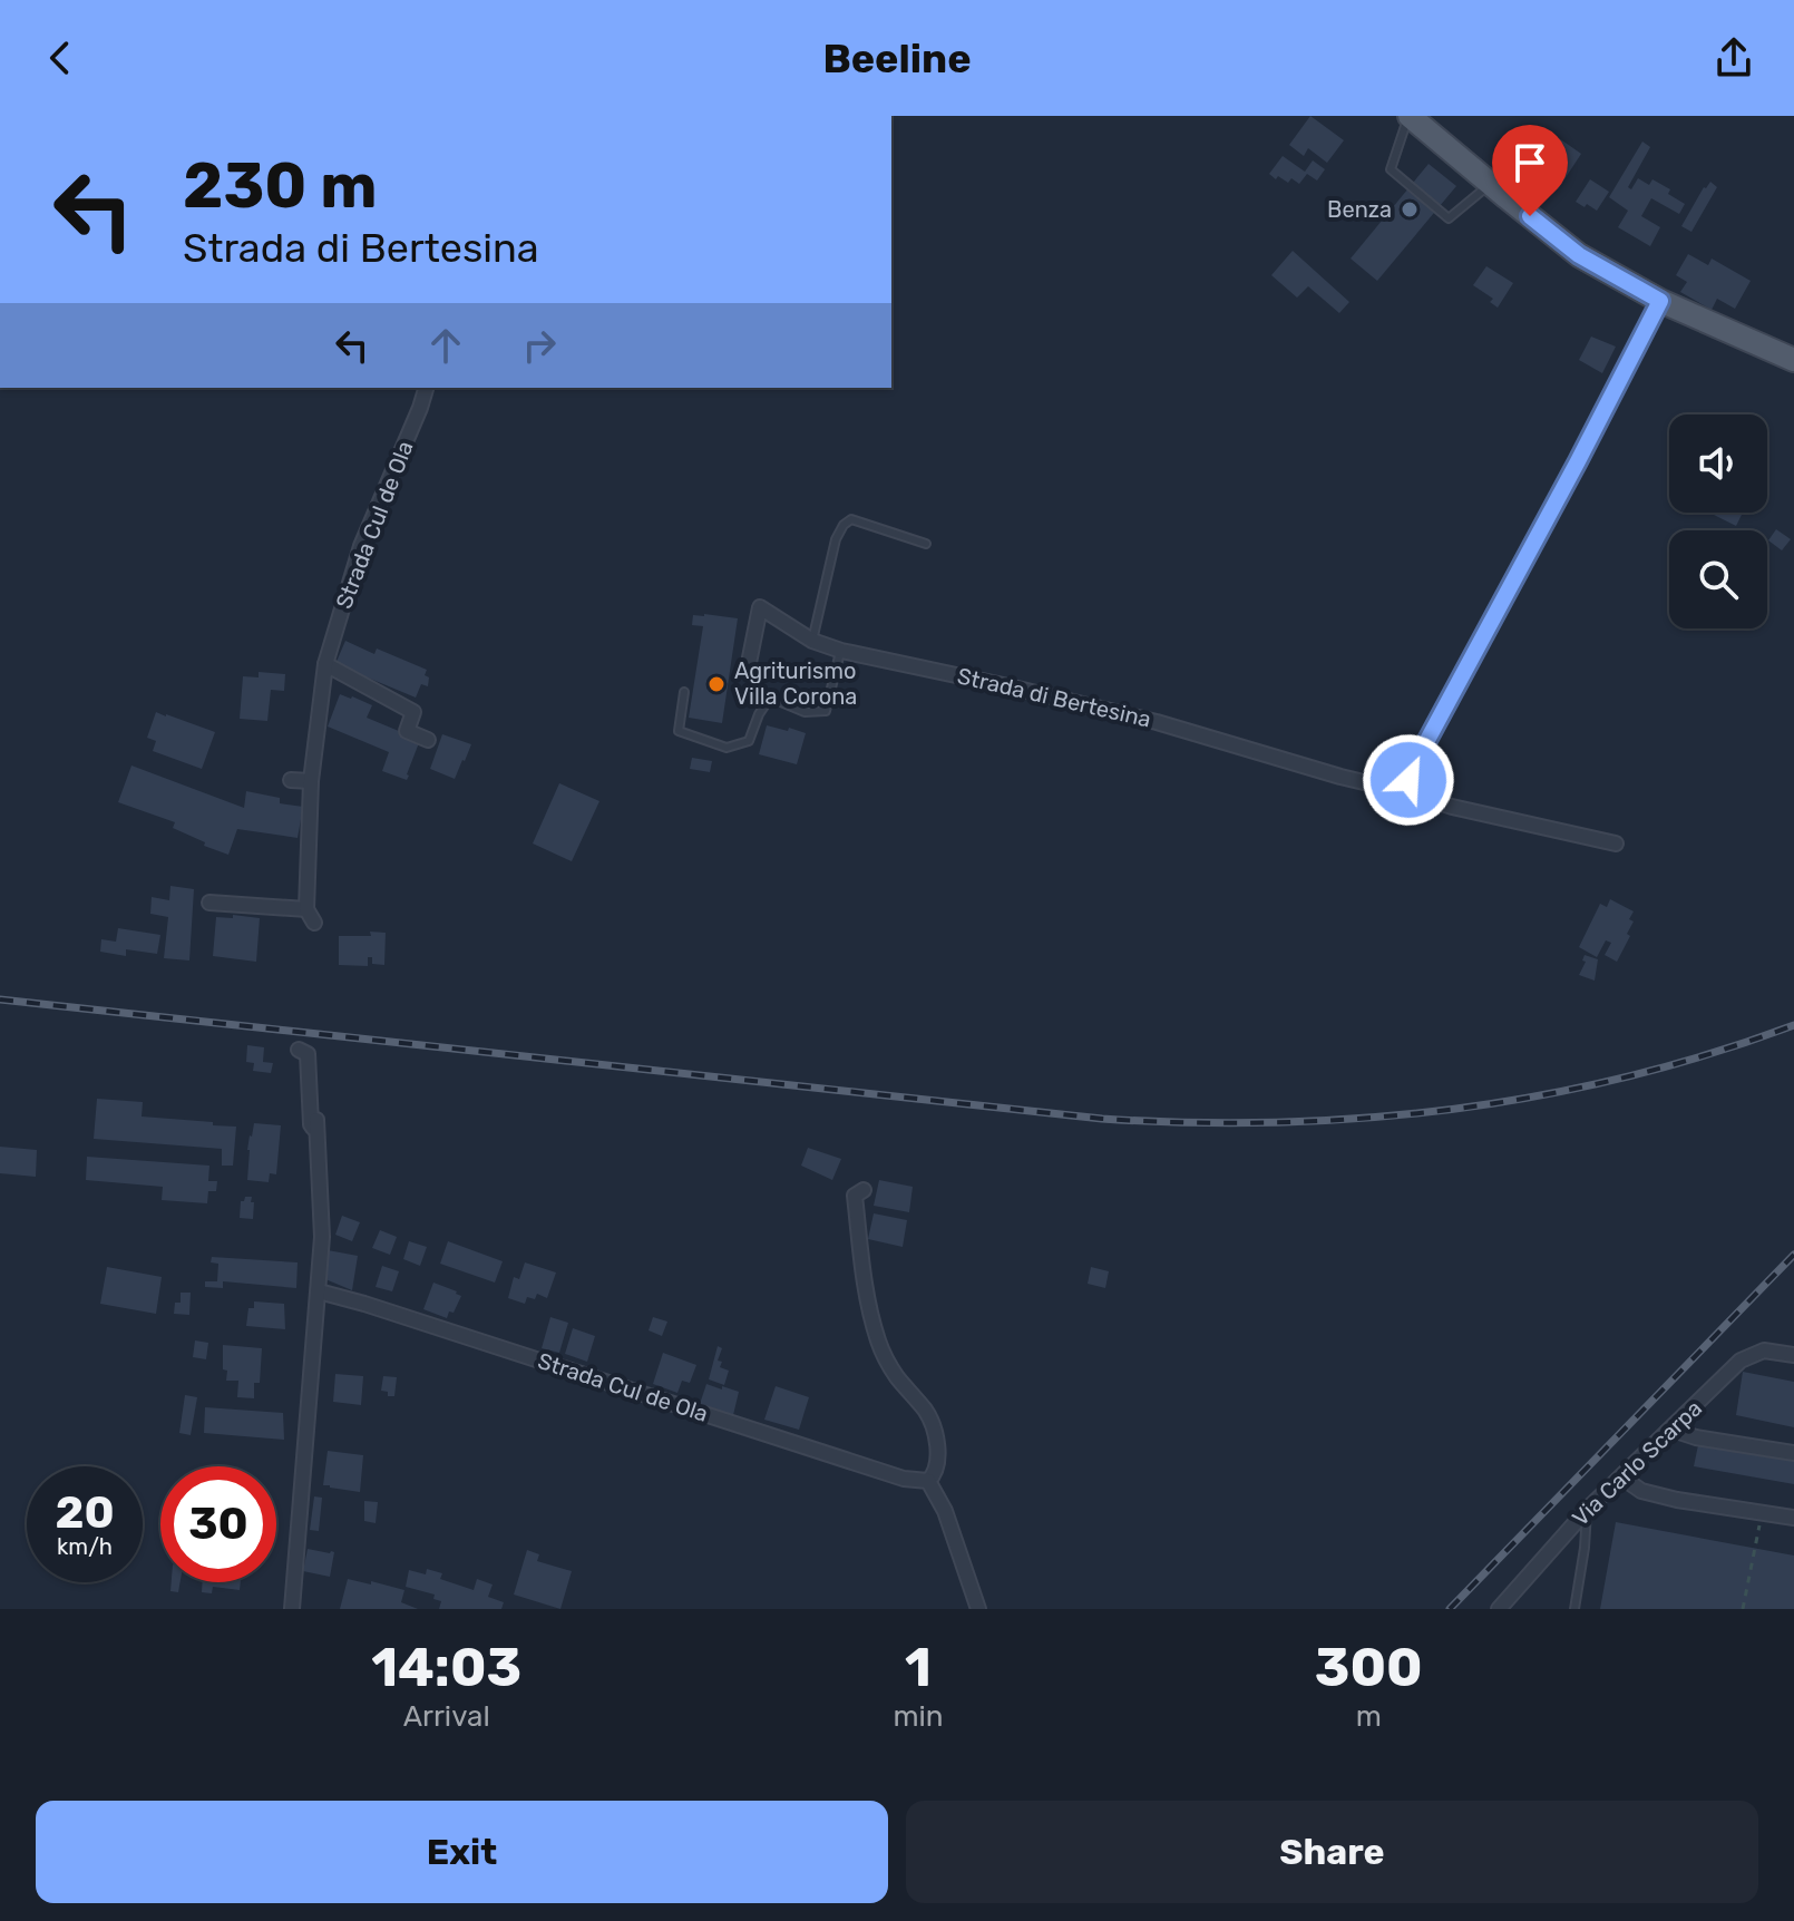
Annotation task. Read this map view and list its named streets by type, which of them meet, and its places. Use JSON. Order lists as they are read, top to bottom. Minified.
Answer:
{"streets":{"street":["Strada Cul de Ola","Strada di Bertesina","Via Carlo Scarpa"]},"places":["Benza","Agriturismo Villa Corona"],"page":{"header":"Beeline","turn":["230 m","Strada di Bertesina"],"speed":"20 km/h","limit":"30","eta":["14:03","Arrival","1","min","300","m"],"buttons":["Exit","Share"]}}
